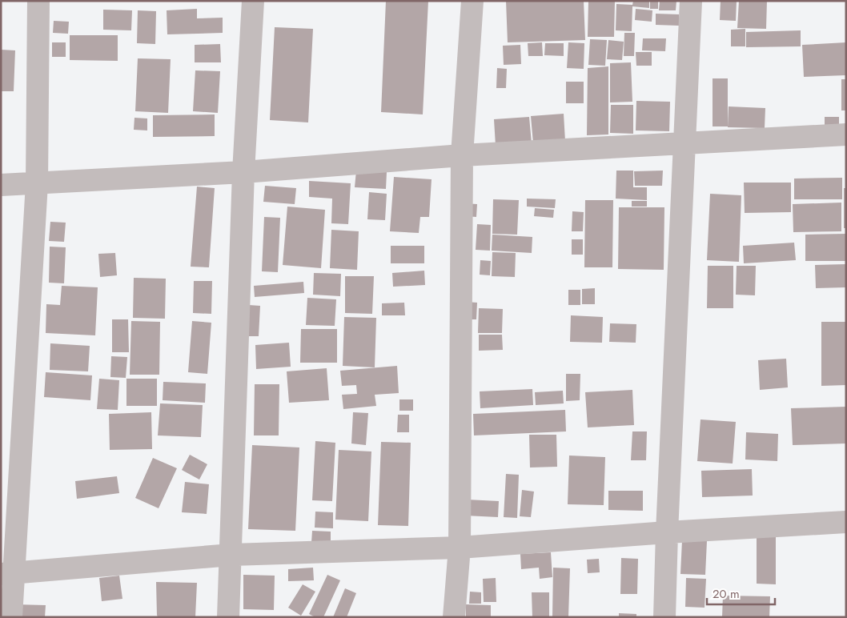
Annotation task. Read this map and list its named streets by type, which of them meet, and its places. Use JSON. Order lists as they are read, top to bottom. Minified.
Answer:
{"scale_bar":"20 m"}
